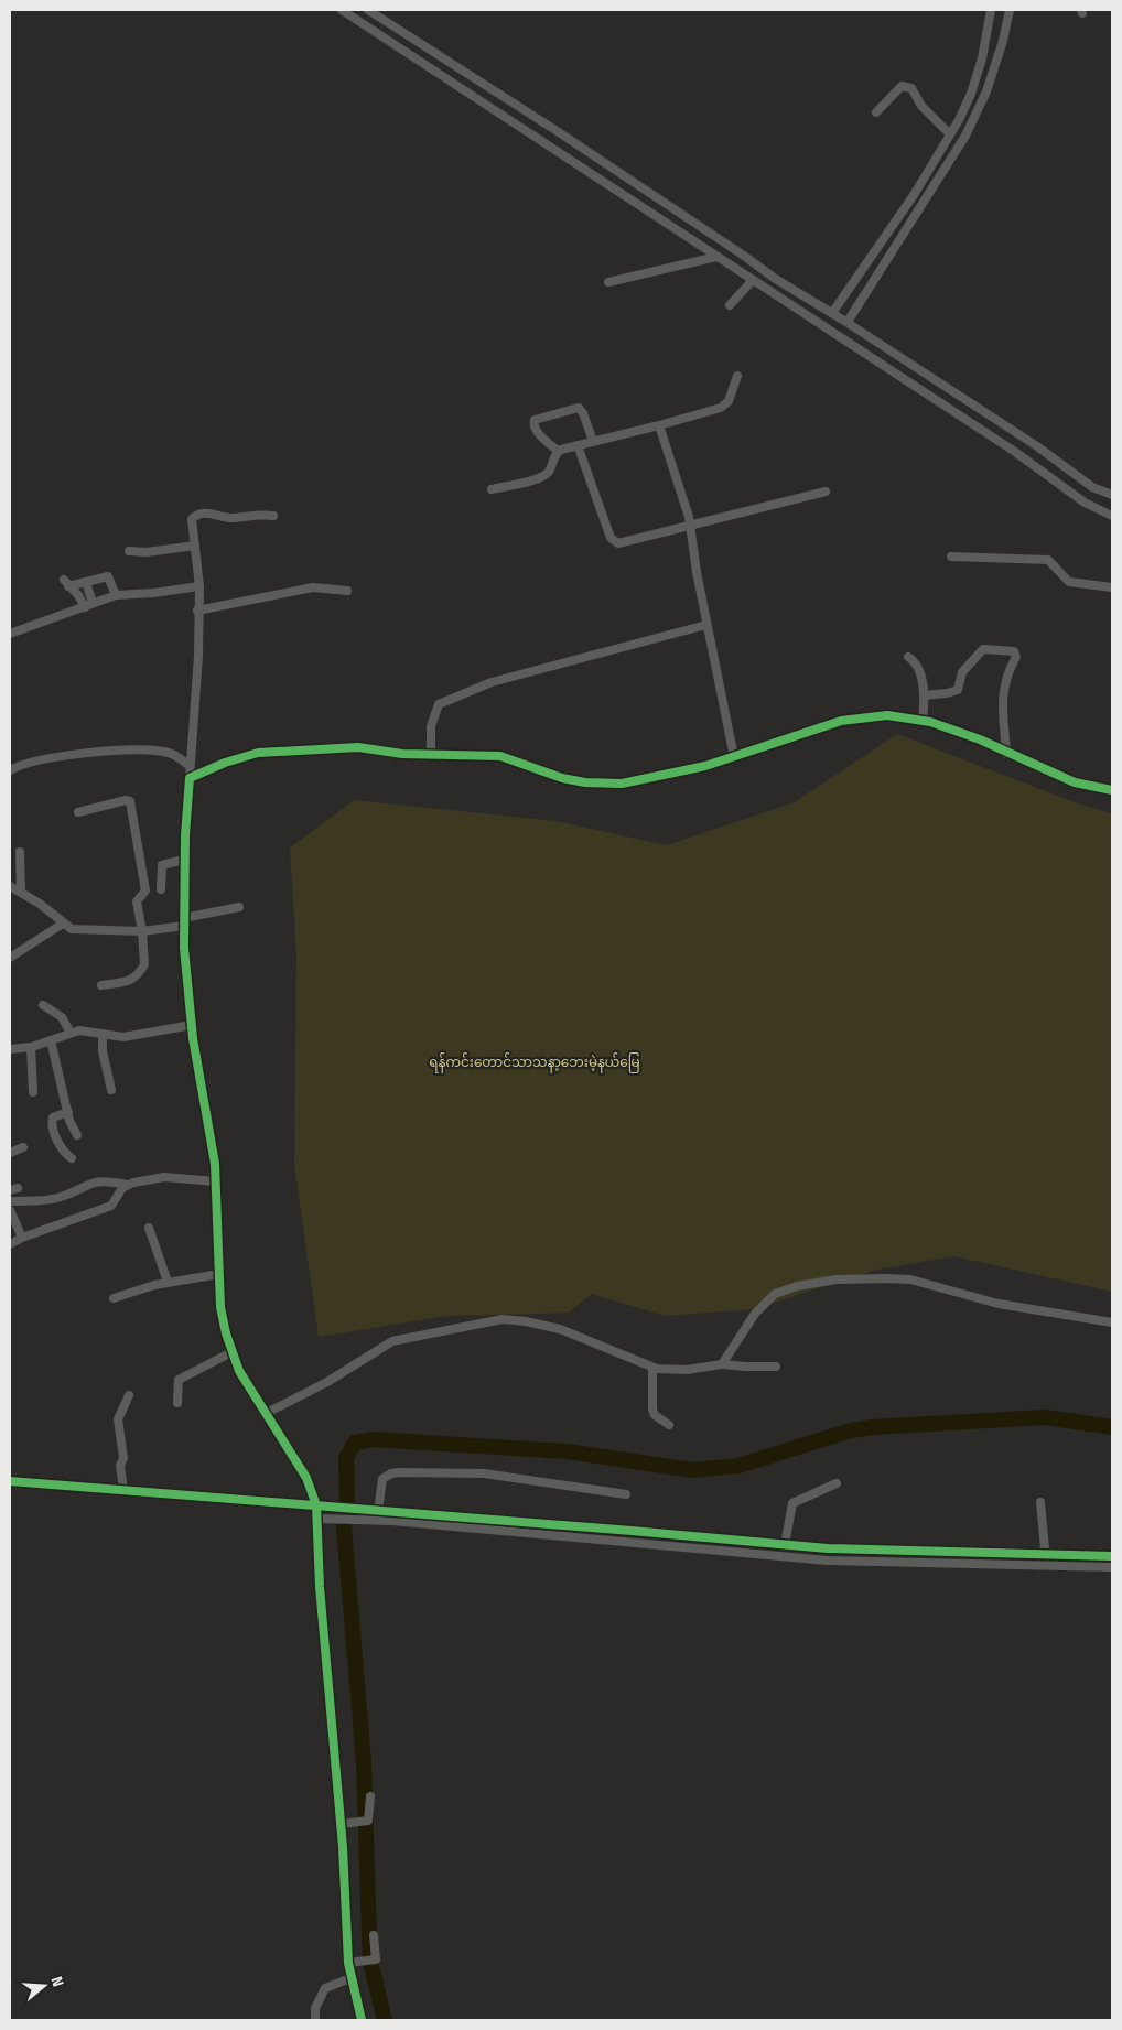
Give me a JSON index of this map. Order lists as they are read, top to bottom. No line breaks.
{"parks":["ရန်ကင်းတောင်သာသနာ့ဘေးမဲ့နယ်မြေ"],"north":"right"}
